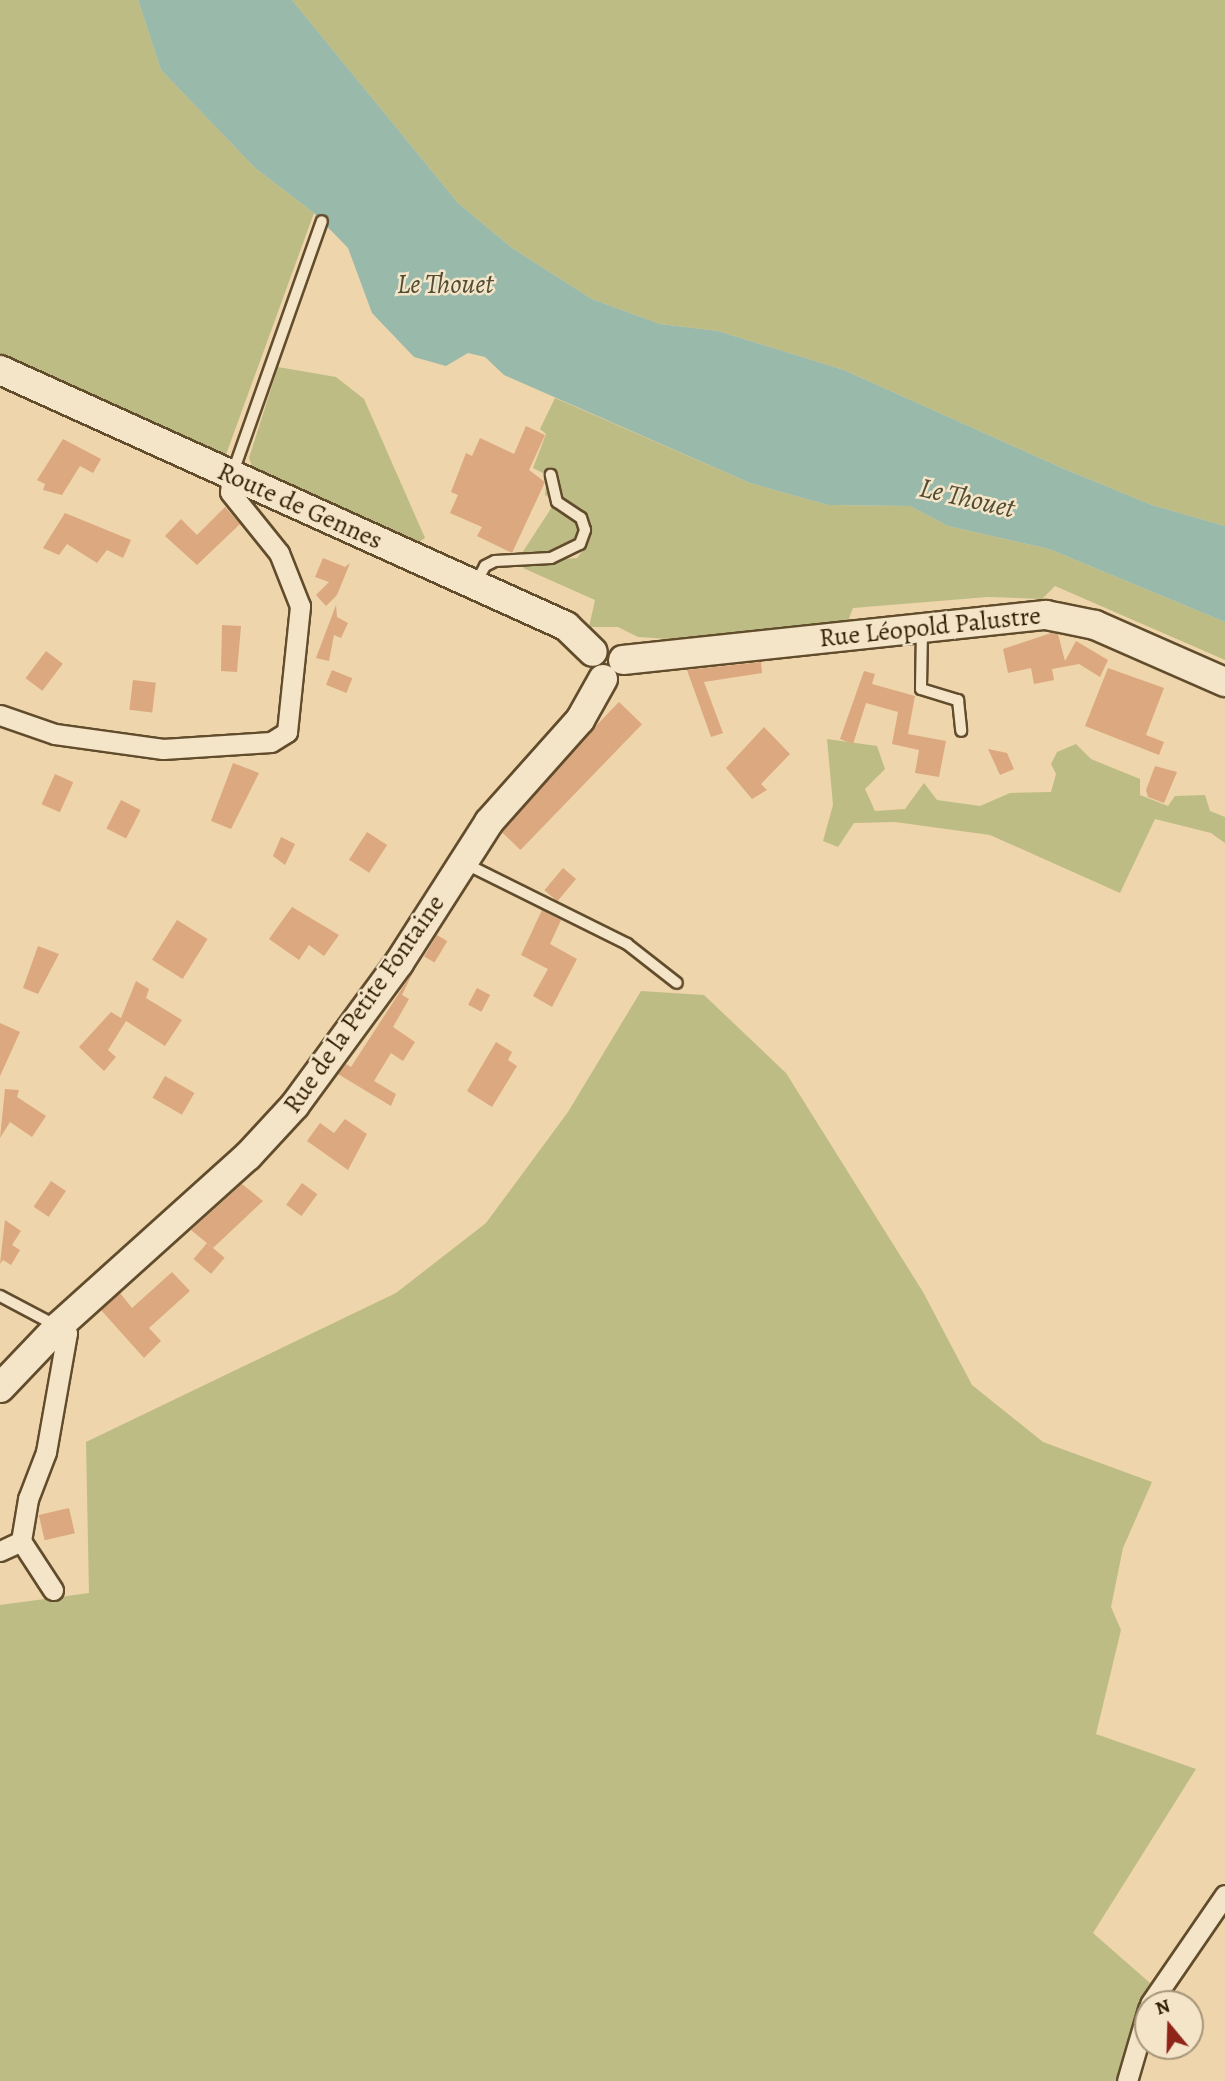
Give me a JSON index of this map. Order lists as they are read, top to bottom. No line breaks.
{"streets":{"main road":["Route de Gennes","Rue Léopold Palustre","Rue de la Petite Fontaine"]},"crossings":[["Route de Gennes","Rue Léopold Palustre"],["Route de Gennes","Rue de la Petite Fontaine"],["Rue Léopold Palustre","Rue de la Petite Fontaine"]],"water":["Le Thouet"],"north":"top"}
